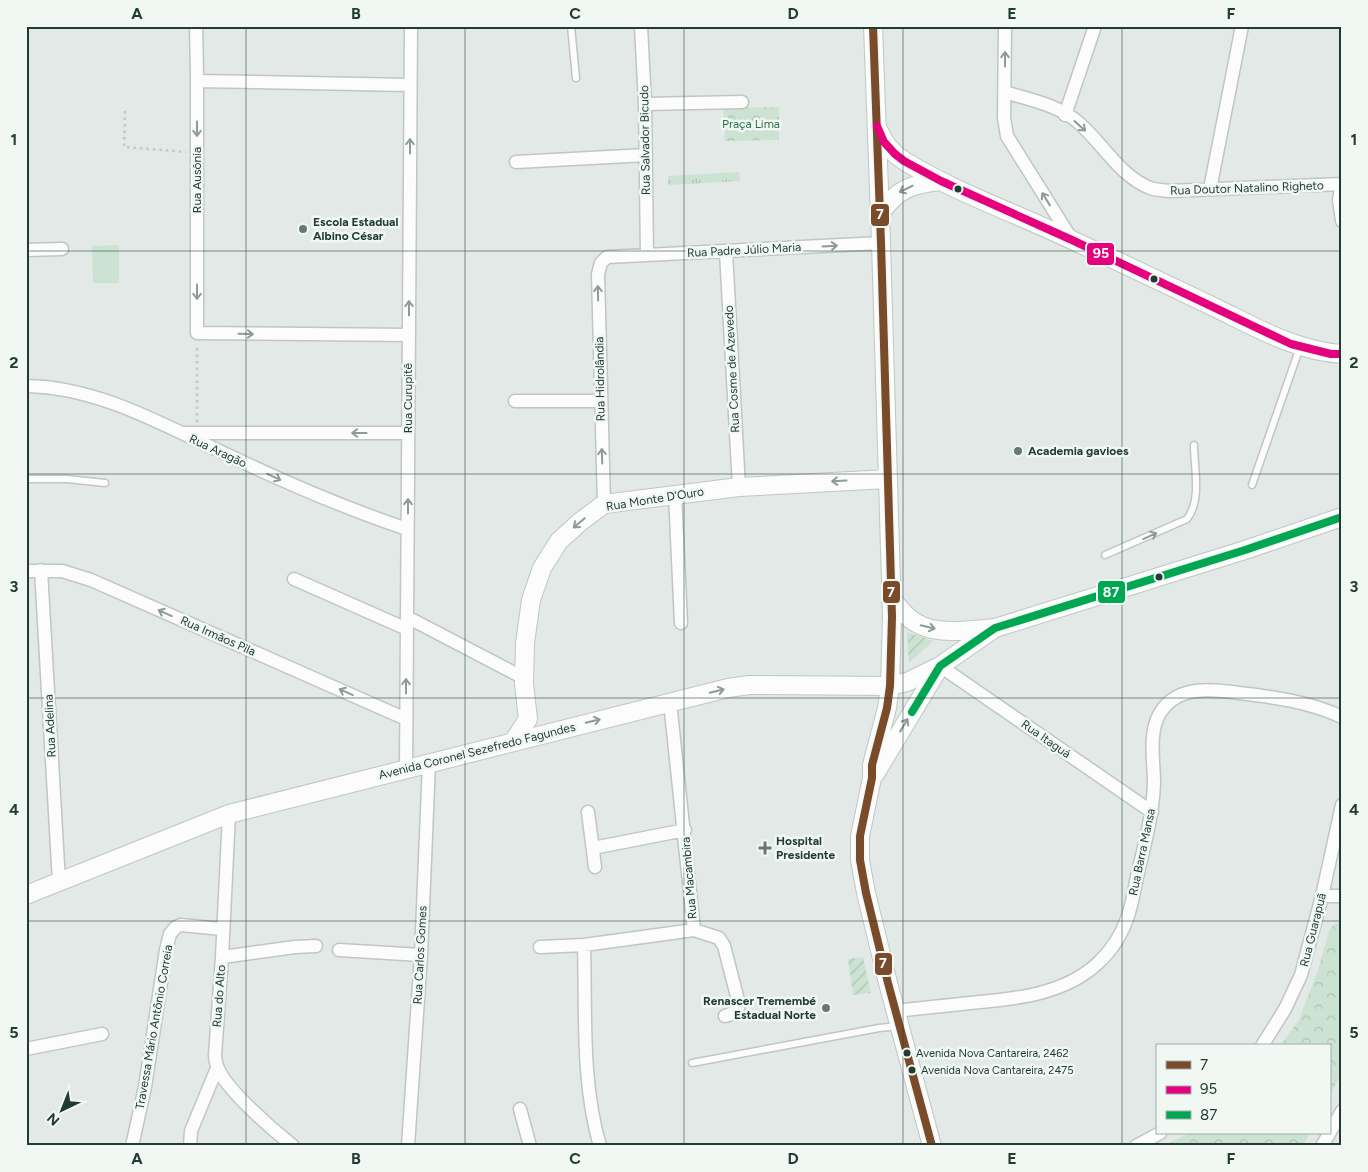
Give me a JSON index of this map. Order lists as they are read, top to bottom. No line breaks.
{"streets":{"main road":["Rua Monte D'Ouro","Avenida Coronel Sezefredo Fagundes"],"street":["Rua Salvador Bicudo","Rua Ausônia","Rua Doutor Natalino Righeto","Rua Padre Júlio Maria","Rua Cosme de Azevedo","Rua Hidrolândia","Rua Curupitê","Rua Aragão","Rua Irmãos Pìla","Rua Adelina","Rua Itaguá","Rua Barra Mansa","Rua Macambira","Rua Guarapuã","Rua Carlos Gomes","Rua do Alto","Travessa Mário Antônio Correia"]},"crossings":[["Rua Salvador Bicudo","Rua Padre Júlio Maria"],["Rua Padre Júlio Maria","Rua Cosme de Azevedo"],["Rua Padre Júlio Maria","Rua Hidrolândia"],["Rua Cosme de Azevedo","Rua Monte D'Ouro"],["Rua Hidrolândia","Rua Monte D'Ouro"],["Rua Curupitê","Rua Aragão"],["Rua Curupitê","Rua Irmãos Pìla"],["Rua Curupitê","Avenida Coronel Sezefredo Fagundes"],["Rua Irmãos Pìla","Rua Adelina"],["Rua Adelina","Avenida Coronel Sezefredo Fagundes"],["Rua Itaguá","Avenida Coronel Sezefredo Fagundes"],["Rua Itaguá","Rua Barra Mansa"],["Avenida Coronel Sezefredo Fagundes","Rua Macambira"],["Avenida Coronel Sezefredo Fagundes","Rua Carlos Gomes"],["Avenida Coronel Sezefredo Fagundes","Rua do Alto"],["Rua do Alto","Travessa Mário Antônio Correia"]],"one_way":["Rua Ausônia","Rua Doutor Natalino Righeto","Rua Padre Júlio Maria","Rua Hidrolândia","Rua Curupitê","Rua Monte D'Ouro"],"parks":["Praça Lima"],"places":{"other":["Escola Estadual Albino César","Academia gavioes","Renascer Tremembé Estadual Norte","Avenida Nova Cantareira, 2462","Avenida Nova Cantareira, 2475"],"health":["Hospital Presidente"]},"lines":["transit line 7","transit line 95","transit line 87"],"legend":["7","95","87"],"north":"bottom left","grid":{"columns":["A","B","C","D","E","F"],"rows":["1","2","3","4","5"]}}
